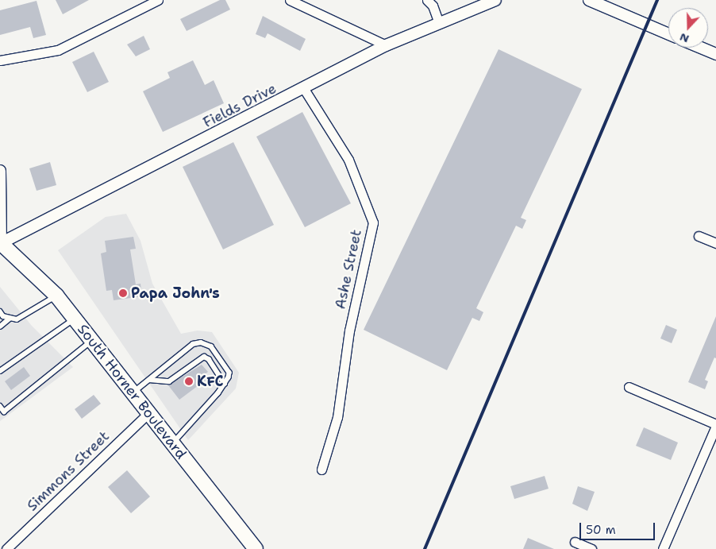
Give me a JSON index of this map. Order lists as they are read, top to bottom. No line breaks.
{"streets":{"main road":["South Horner Boulevard"],"street":["Fields Drive","Ashe Street","Simmons Street"]},"crossings":[["Fields Drive","Ashe Street"],["Fields Drive","South Horner Boulevard"],["South Horner Boulevard","Simmons Street"]],"places":["Papa John's","KFC"],"scale_bar":"50 m","north":"bottom"}
